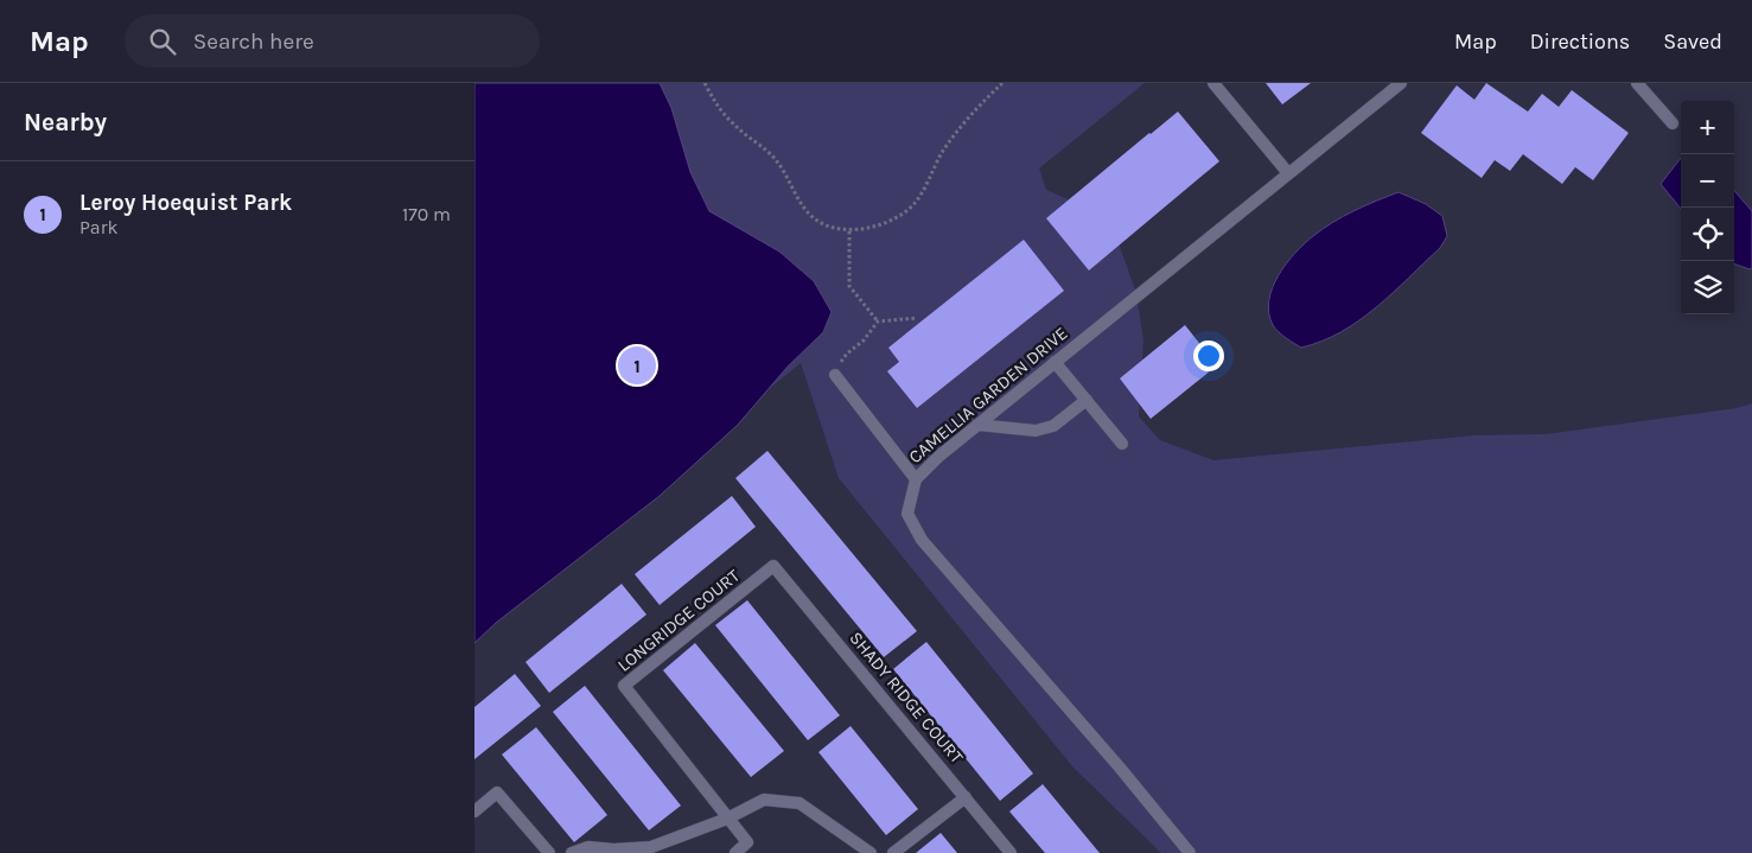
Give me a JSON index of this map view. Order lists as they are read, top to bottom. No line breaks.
{"streets":{"lane":["CAMELLIA GARDEN DRIVE","LONGRIDGE COURT","SHADY RIDGE COURT"]},"crossings":[["LONGRIDGE COURT","SHADY RIDGE COURT"]],"page":{"header":"Map","search":"Search here","nav":["Map","Directions","Saved"],"heading":"Nearby","map_buttons":["+","−"],"list":[{"mark":"1","name":"Leroy Hoequist Park","note":"Park","value":"170 m"}],"pins":"1"}}
